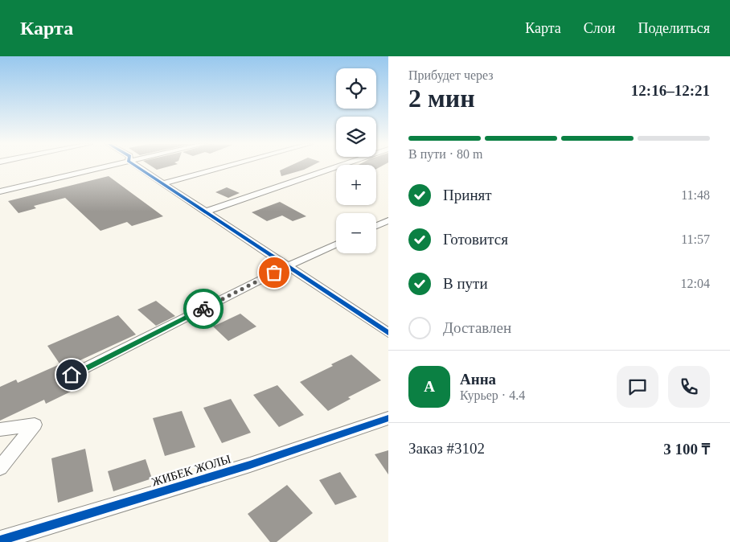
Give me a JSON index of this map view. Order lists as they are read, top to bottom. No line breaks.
{"streets":{"street":["ЖИБЕК ЖОЛЫ"]},"page":{"header":"Карта","nav":["Карта","Слои","Поделиться"],"heading":["2 мин","Прибудет через","12:16–12:21"],"panel":["Анна","Курьер · 4.4","Заказ #3102","3 100 ₸"],"map_buttons":["+","−"],"bar":"В пути · 80 m","list":[["Принят","11:48"],["Готовится","11:57"],["В пути","12:04"],"Доставлен"],"round":"А"}}
